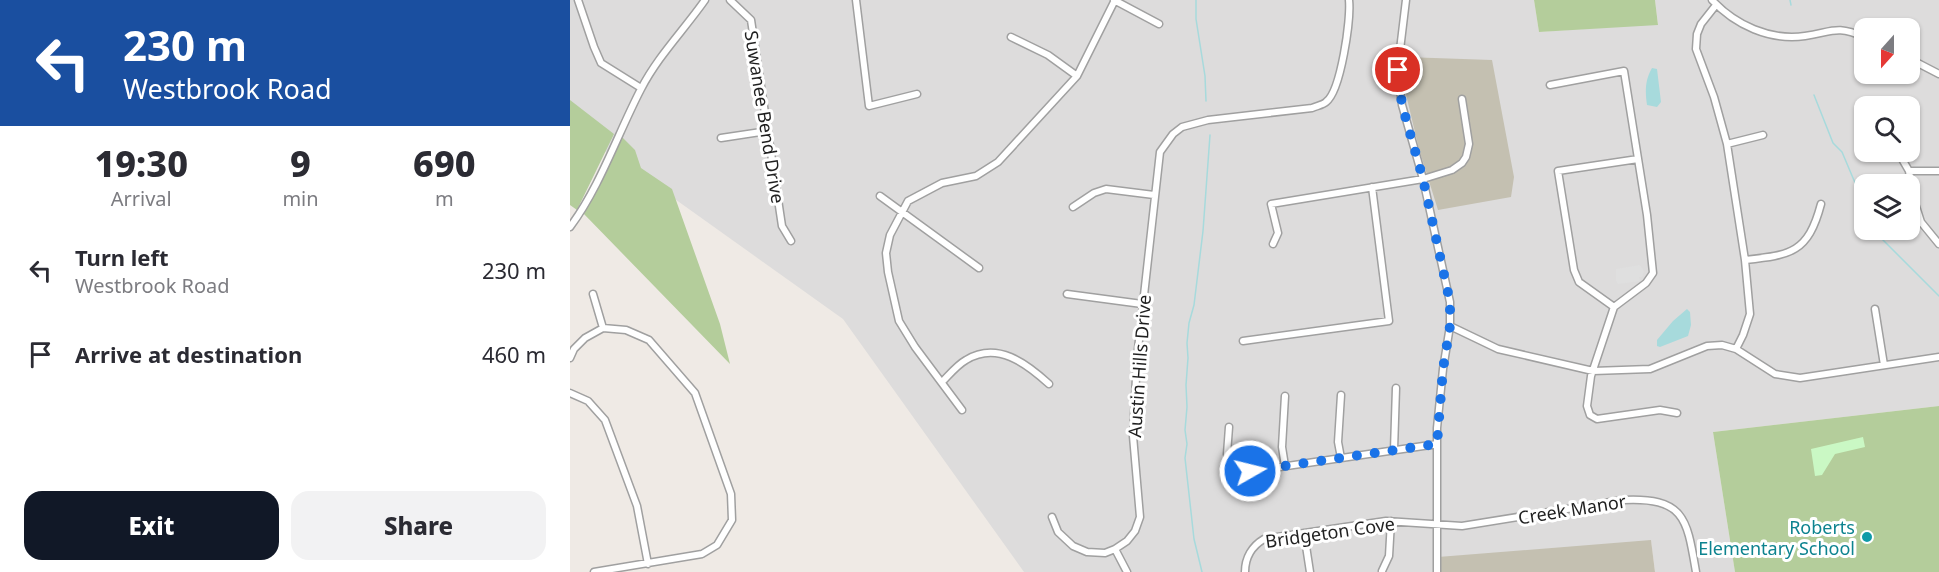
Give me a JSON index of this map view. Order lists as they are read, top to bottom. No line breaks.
{"streets":{"street":["Suwanee Bend Drive","Austin Hills Drive","Creek Manor","Bridgeton Cove"]},"crossings":[["Creek Manor","Bridgeton Cove"]],"places":["Roberts Elementary School"],"north":"bottom","page":{"turn":["230 m","Westbrook Road"],"eta":["19:30","Arrival","9","min","690","m"],"list":[{"name":"Turn left","note":"Westbrook Road","value":"230 m"},{"name":"Arrive at destination","value":"460 m"}],"buttons":["Exit","Share"]}}
